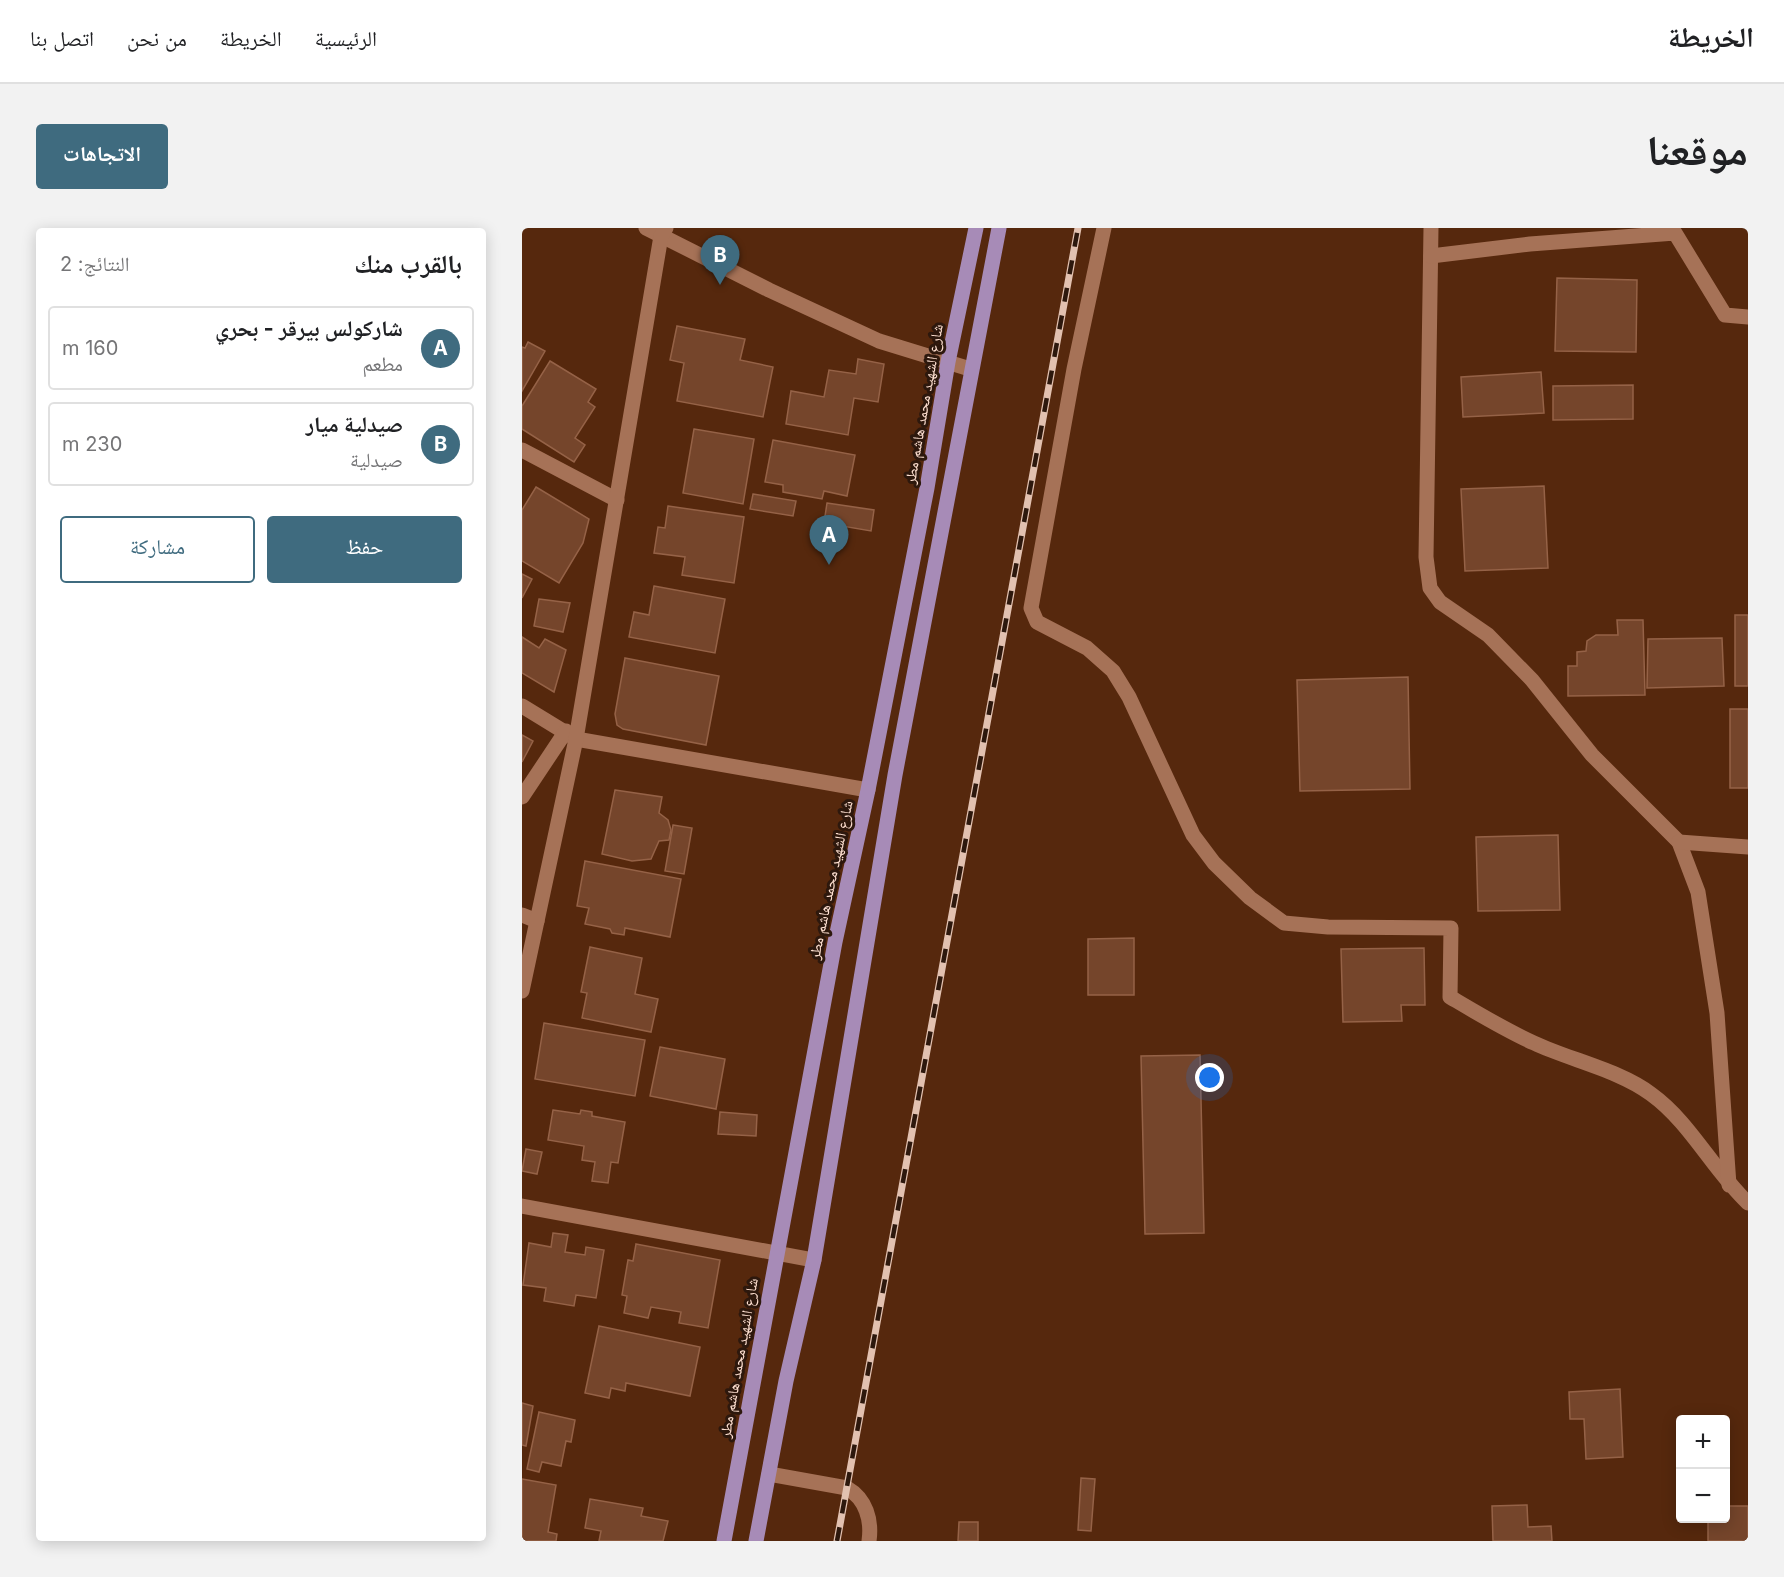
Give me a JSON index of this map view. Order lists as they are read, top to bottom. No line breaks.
{"streets":{"main road":["شارع الشهيد محمد هاشم مطر"]},"page":{"header":"الخريطة","nav":["الرئيسية","الخريطة","من نحن","اتصل بنا"],"title":"موقعنا","buttons":["الاتجاهات",["حفظ","مشاركة"]],"heading":["بالقرب منك","النتائج: 2"],"pins":["B","A"],"list":[{"mark":"A","name":"شاركولس بيرقر - بحري","note":"مطعم","value":"160 m"},{"mark":"B","name":"صيدلية ميار","note":"صيدلية","value":"230 m"}],"map_buttons":["+","−"]}}
